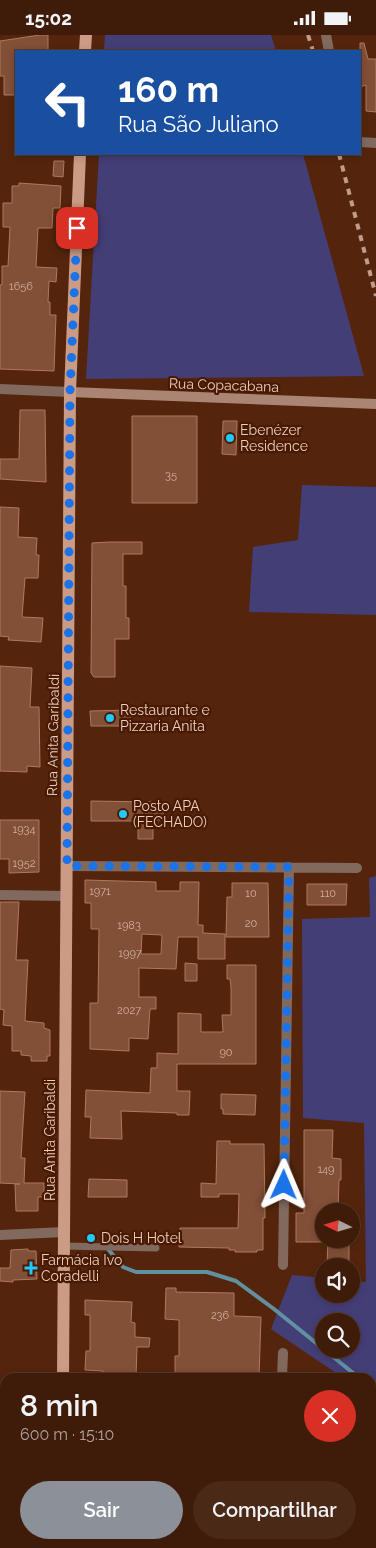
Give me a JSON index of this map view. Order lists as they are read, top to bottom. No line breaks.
{"streets":{"main road":["Rua Copacabana","Rua Anita Garibaldi"]},"crossings":[["Rua Copacabana","Rua Anita Garibaldi"]],"places":{"other":["Ebenézer Residence","Restaurante e Pizzaria Anita","Posto APA (FECHADO)","Dois H Hotel"],"health":["Farmácia Ivo Coradelli"]},"house_numbers":["1656","35","1934","1952","1971","10","110","20","1983","1997","2027","90","149","236"],"north":"left","page":{"status":"15:02","turn":["160 m","Rua São Juliano"],"heading":["8 min","600 m · 15:10"],"buttons":["Sair","Compartilhar"]}}
